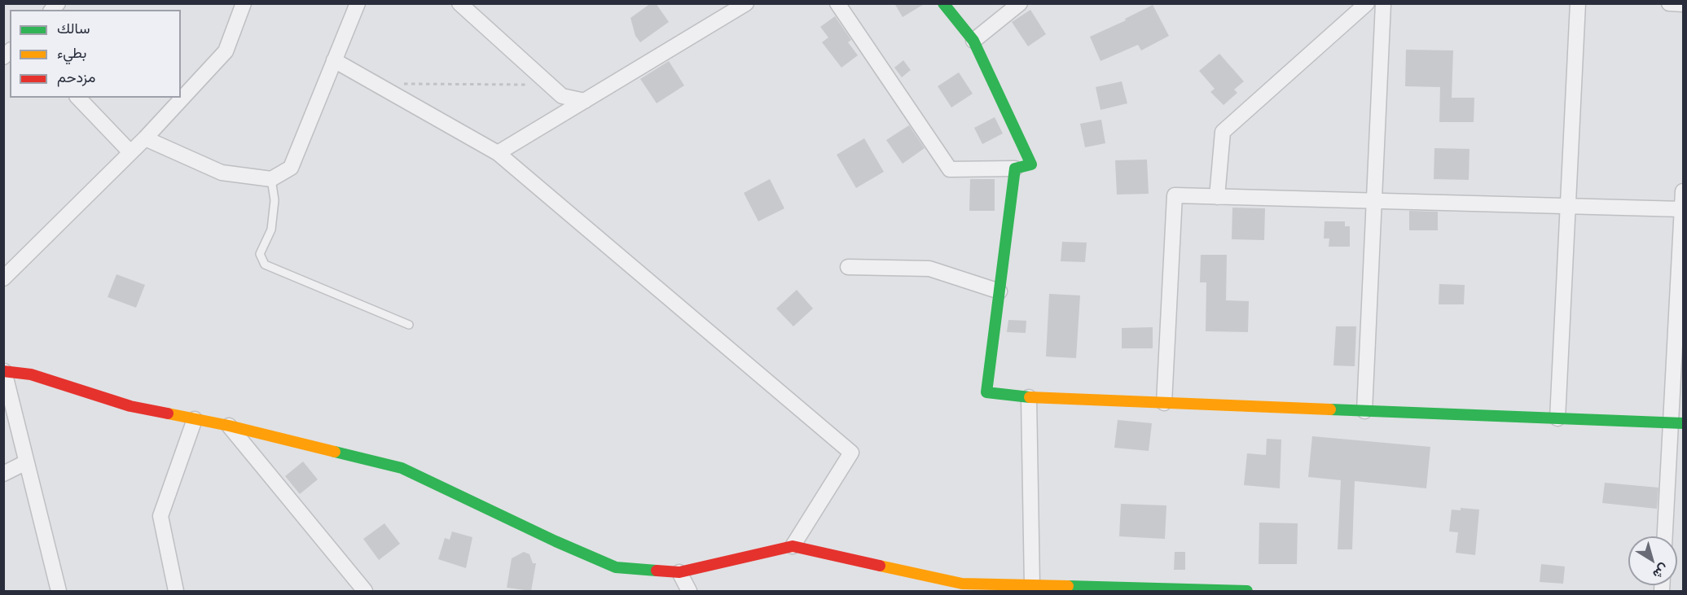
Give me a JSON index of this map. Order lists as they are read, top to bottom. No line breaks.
{"legend":["سالك","بطيء","مزدحم"],"north":"bottom right"}
